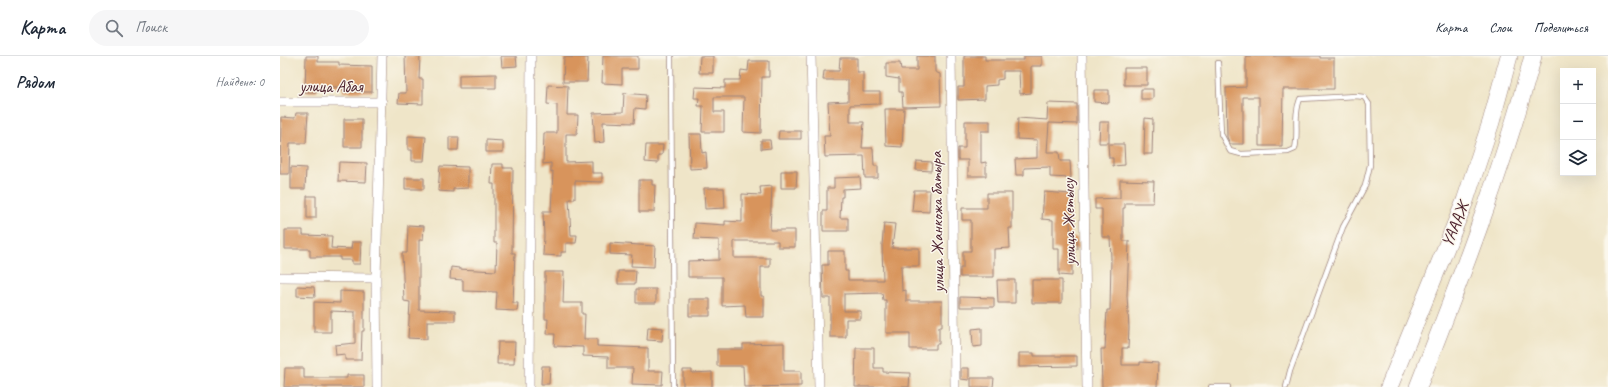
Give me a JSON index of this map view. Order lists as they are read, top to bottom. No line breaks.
{"streets":{"highway":["ҮАААЖ"],"street":["улица Абая","улица Жанкожа батыра","улица Жетысу"]},"page":{"header":"Карта","search":"Поиск","nav":["Карта","Слои","Поделиться"],"heading":["Рядом","Найдено: 0"],"map_buttons":["+","−"]}}
